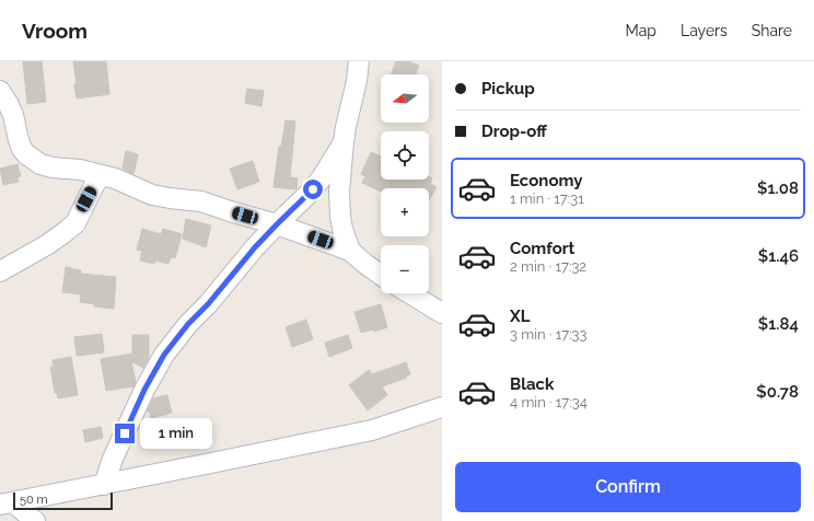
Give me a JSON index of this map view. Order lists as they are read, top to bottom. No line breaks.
{"scale_bar":"50 m","north":"left","page":{"header":"Vroom","nav":["Map","Layers","Share"],"banner":["Pickup","Drop-off"],"map_buttons":["+","−"],"list":[{"name":"Economy","note":"1 min · 17:31","value":"$1.08"},{"name":"Comfort","note":"2 min · 17:32","value":"$1.46"},{"name":"XL","note":"3 min · 17:33","value":"$1.84"},{"name":"Black","note":"4 min · 17:34","value":"$0.78"}],"bubble":"1 min","buttons":"Confirm","scale":"50 m"}}
